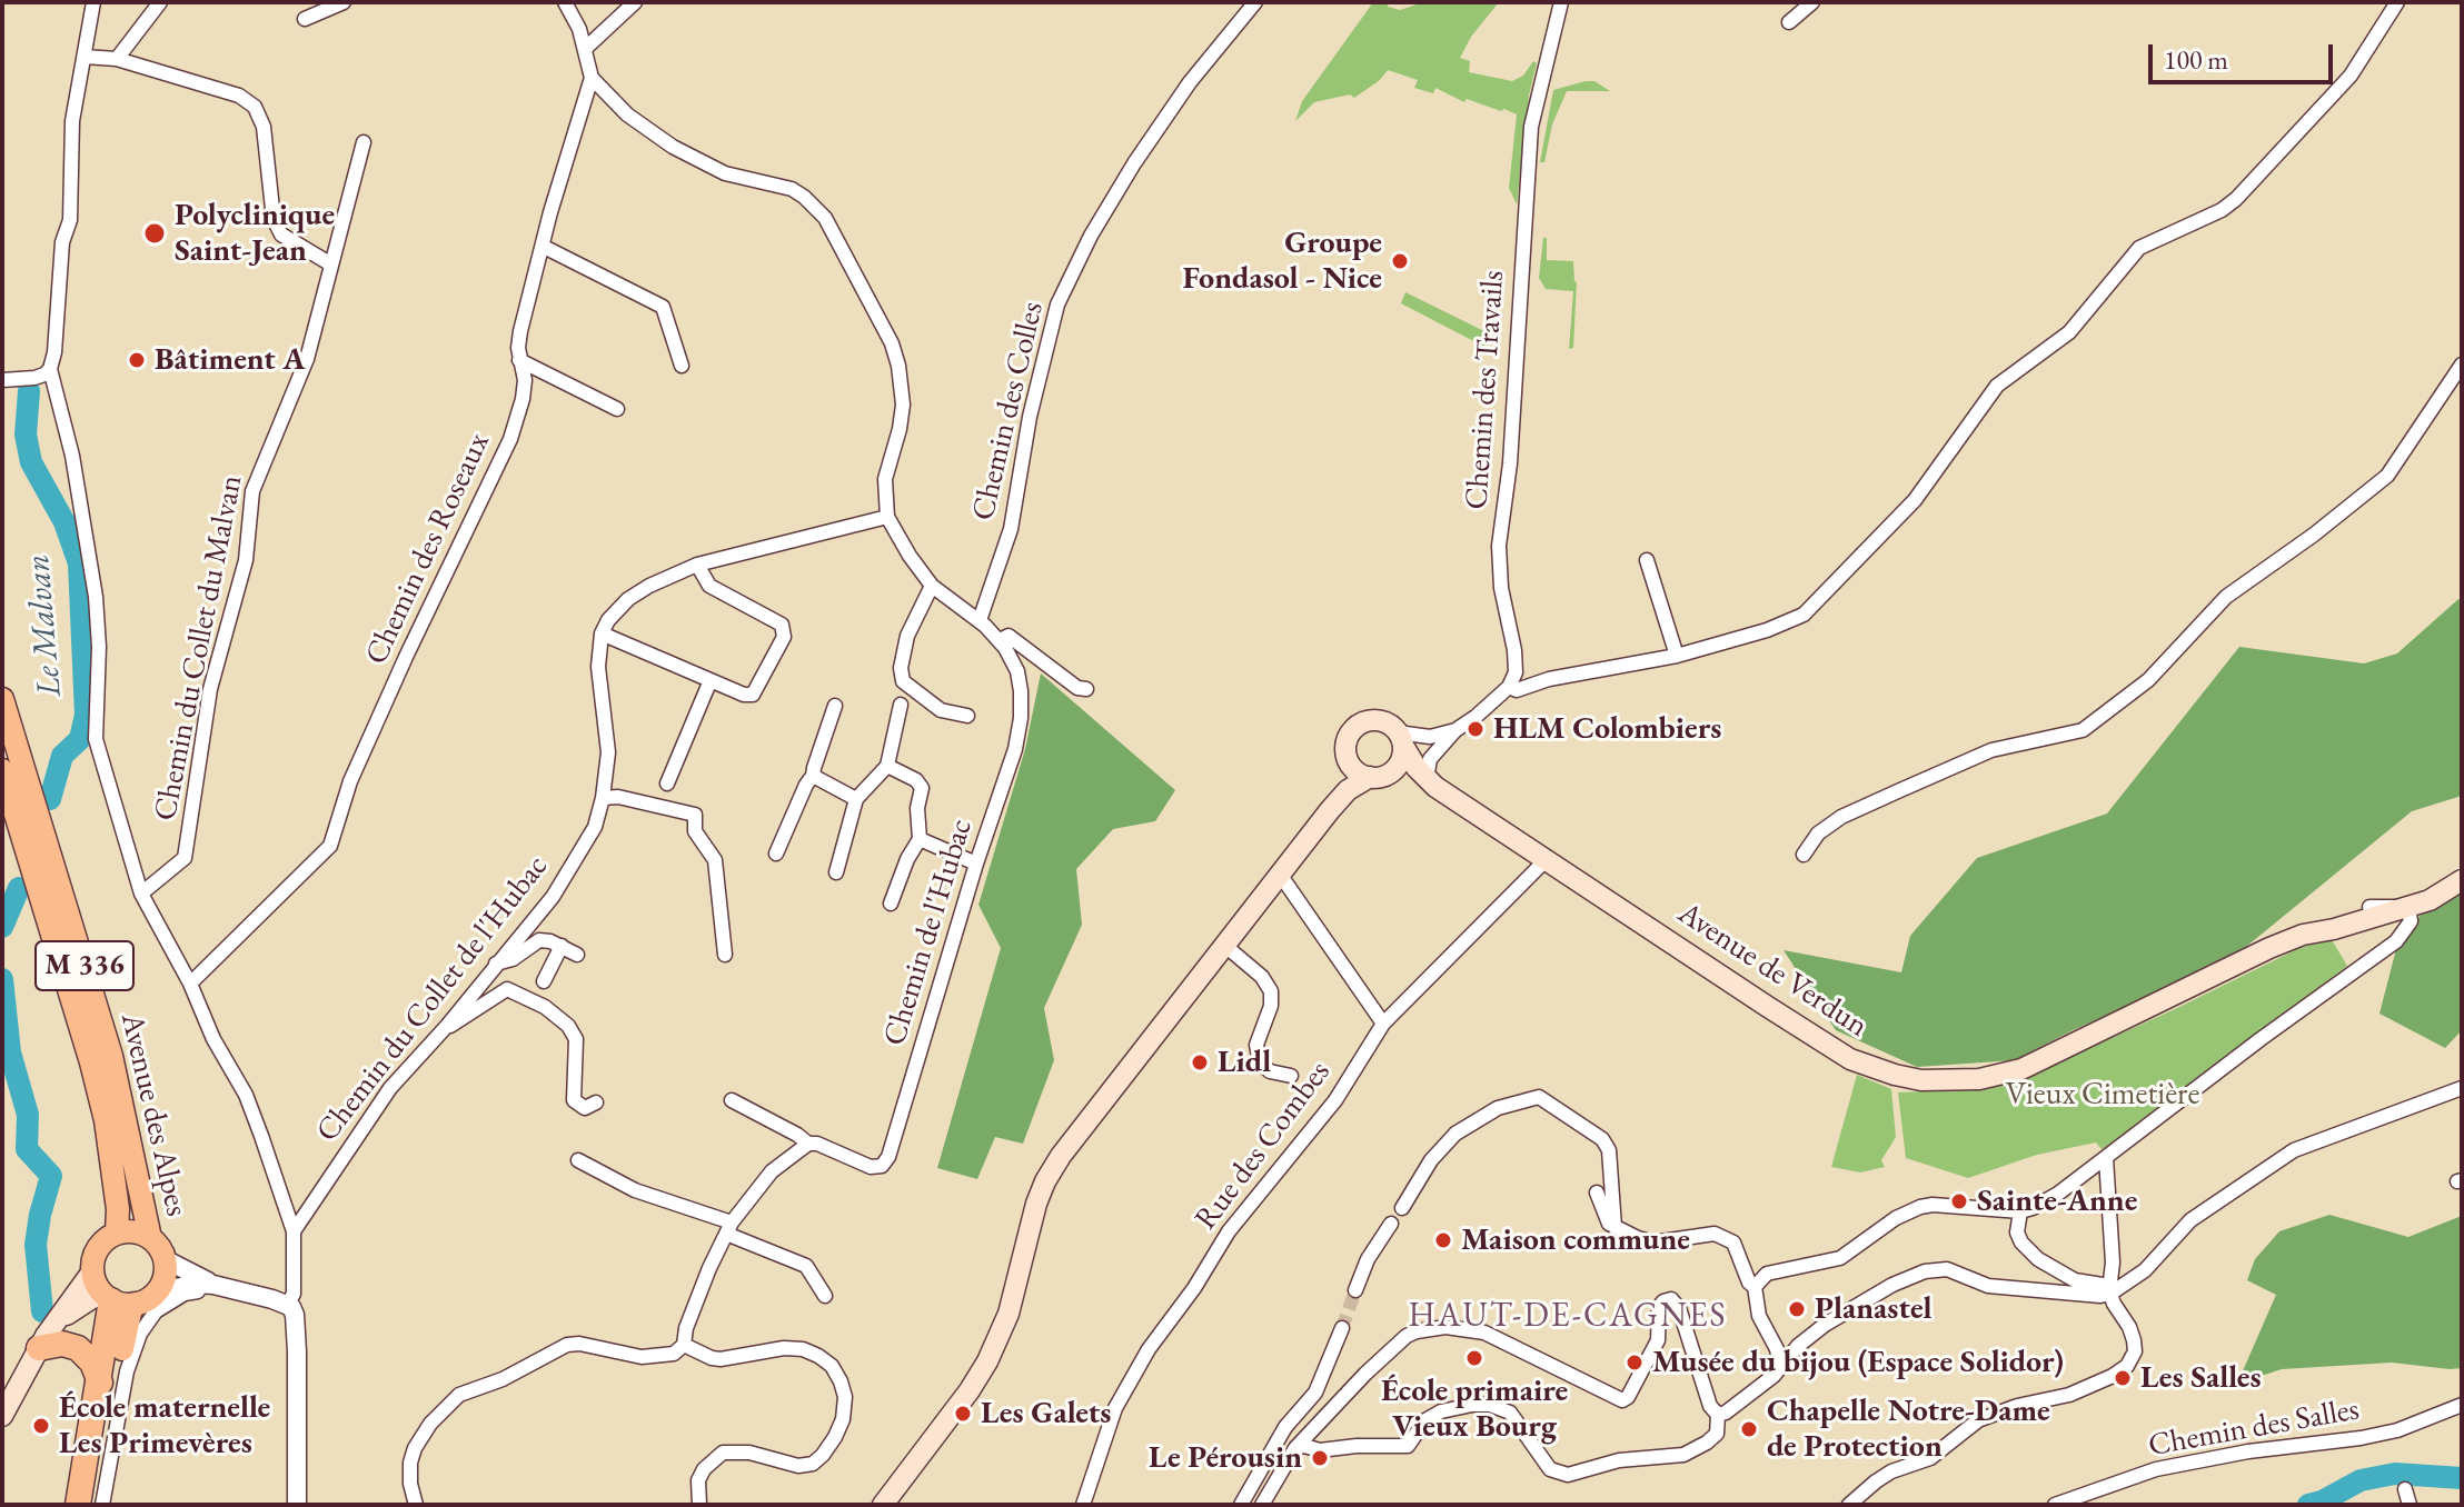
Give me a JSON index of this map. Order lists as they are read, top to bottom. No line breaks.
{"streets":{"main road":["M 336","Avenue de Verdun","Avenue des Alpes"],"street":["Chemin des Travails","Chemin des Colles","Chemin des Roseaux","Chemin du Collet du Malvan","Chemin de l'Hubac","Chemin du Collet de l'Hubac","Rue des Combes","Chemin des Salles"]},"crossings":[["Avenue de Verdun","Rue des Combes"]],"districts":["HAUT-DE-CAGNES"],"water":["Le Malvan"],"parks":["Vieux Cimetière"],"places":["Polyclinique Saint-Jean","Groupe Fondasol - Nice","Bâtiment A","HLM Colombiers","Lidl","Sainte-Anne","Maison commune","Planastel","École primaire Vieux Bourg","Musée du bijou (Espace Solidor)","Les Salles","Les Galets","École maternelle Les Primevères","Chapelle Notre-Dame de Protection","Le Pérousin"],"scale_bar":"100 m"}
